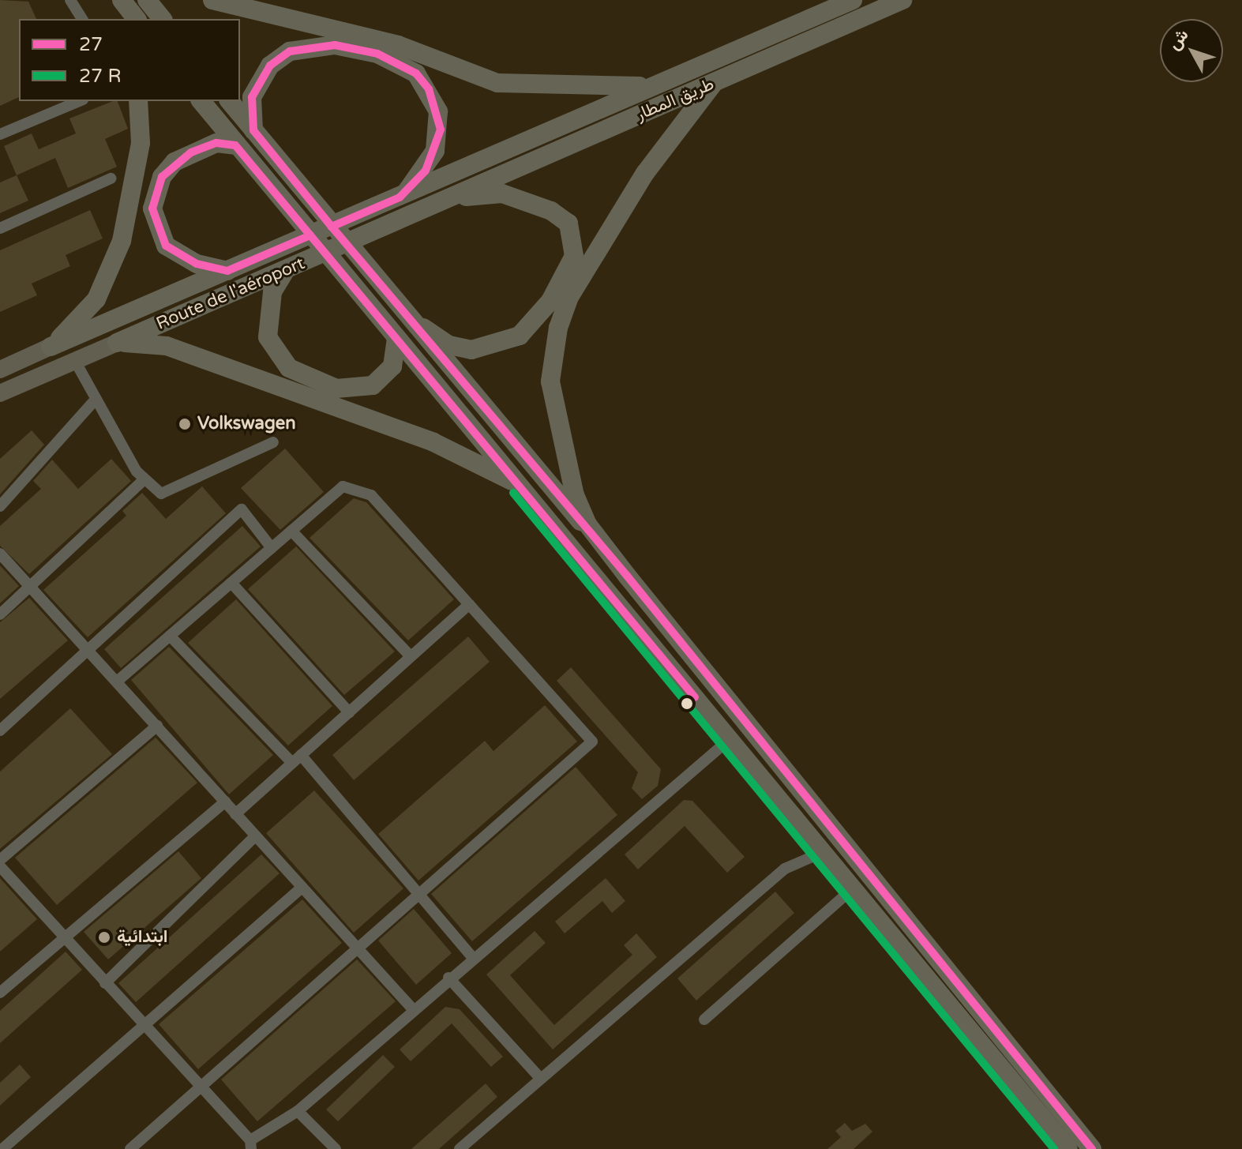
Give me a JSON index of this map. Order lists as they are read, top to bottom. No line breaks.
{"streets":{"highway":["طريق المطار","Route de l'aéroport"]},"crossings":[["طريق المطار","Route de l'aéroport"]],"places":["Volkswagen","ابتدائية"],"lines":["transit line 27"],"legend":["27","27 R"],"north":"top left"}
